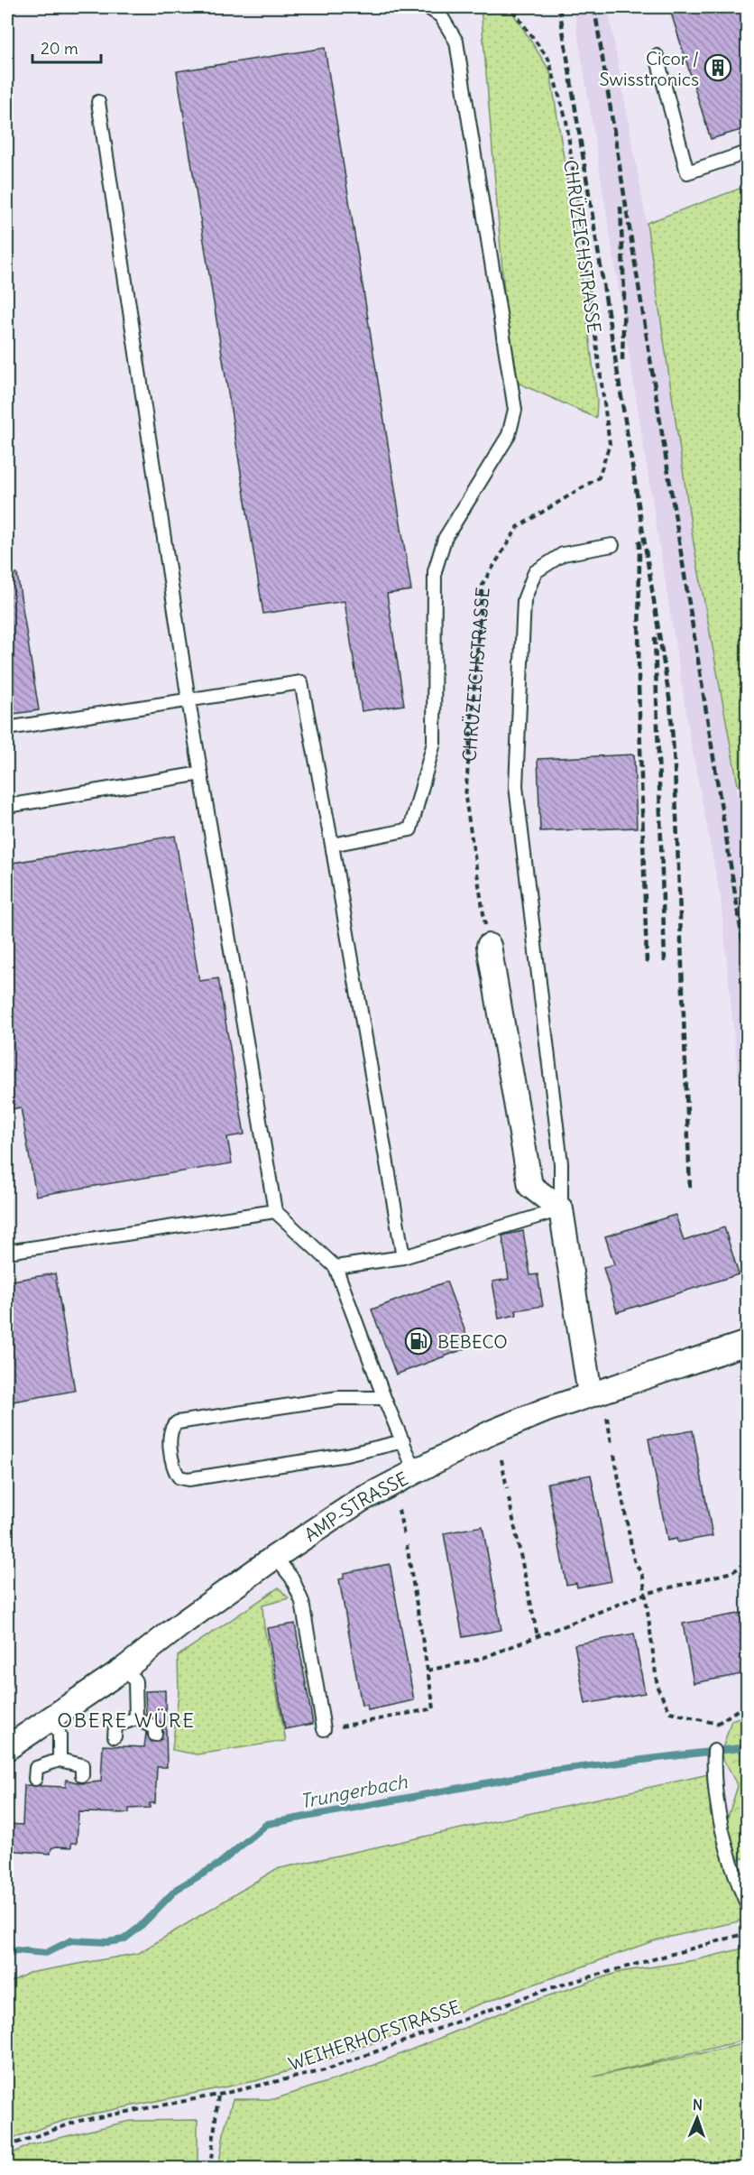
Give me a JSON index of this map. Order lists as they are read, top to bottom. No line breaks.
{"streets":{"street":["AMP-STRASSE"],"path":["CHRÜZEICHSTRASSE","WEIHERHOFSTRASSE"]},"districts":["OBERE WÜRE"],"water":["Trungerbach"],"places":{"building":["Cicor / Swisstronics"],"fuel station":["BEBECO"]},"scale_bar":"20 m","north":"top"}
